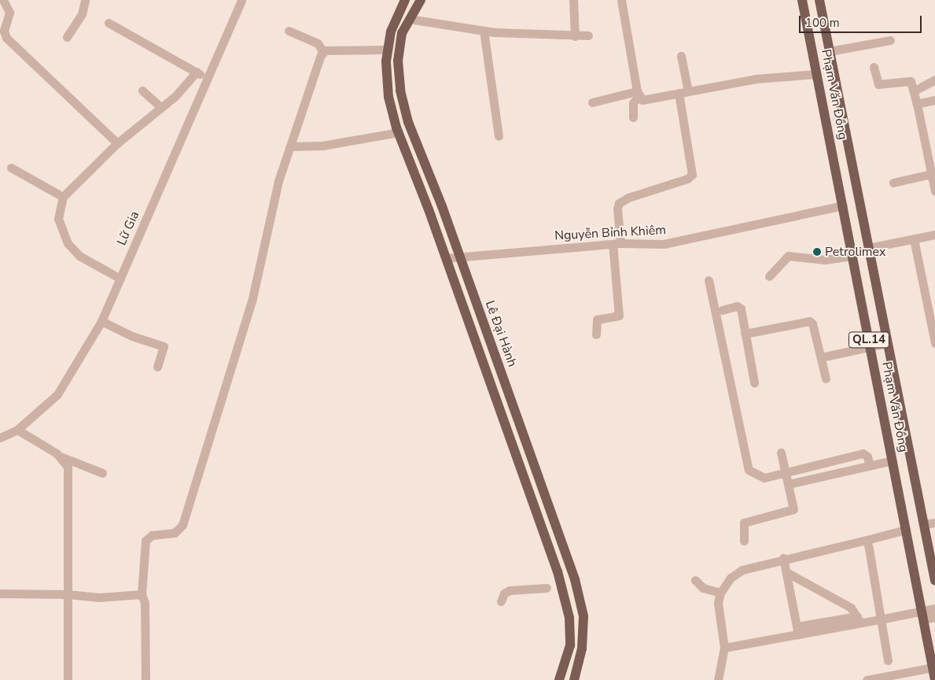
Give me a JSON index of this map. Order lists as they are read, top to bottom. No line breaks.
{"streets":{"main road":["Phạm Văn Đồng","Lê Đại Hành","QL.14"],"street":["Lữ Gia","Nguyễn Bỉnh Khiêm"]},"crossings":[["Phạm Văn Đồng","Nguyễn Bỉnh Khiêm"],["Nguyễn Bỉnh Khiêm","Lê Đại Hành"]],"places":["Petrolimex"],"scale_bar":"100 m"}
